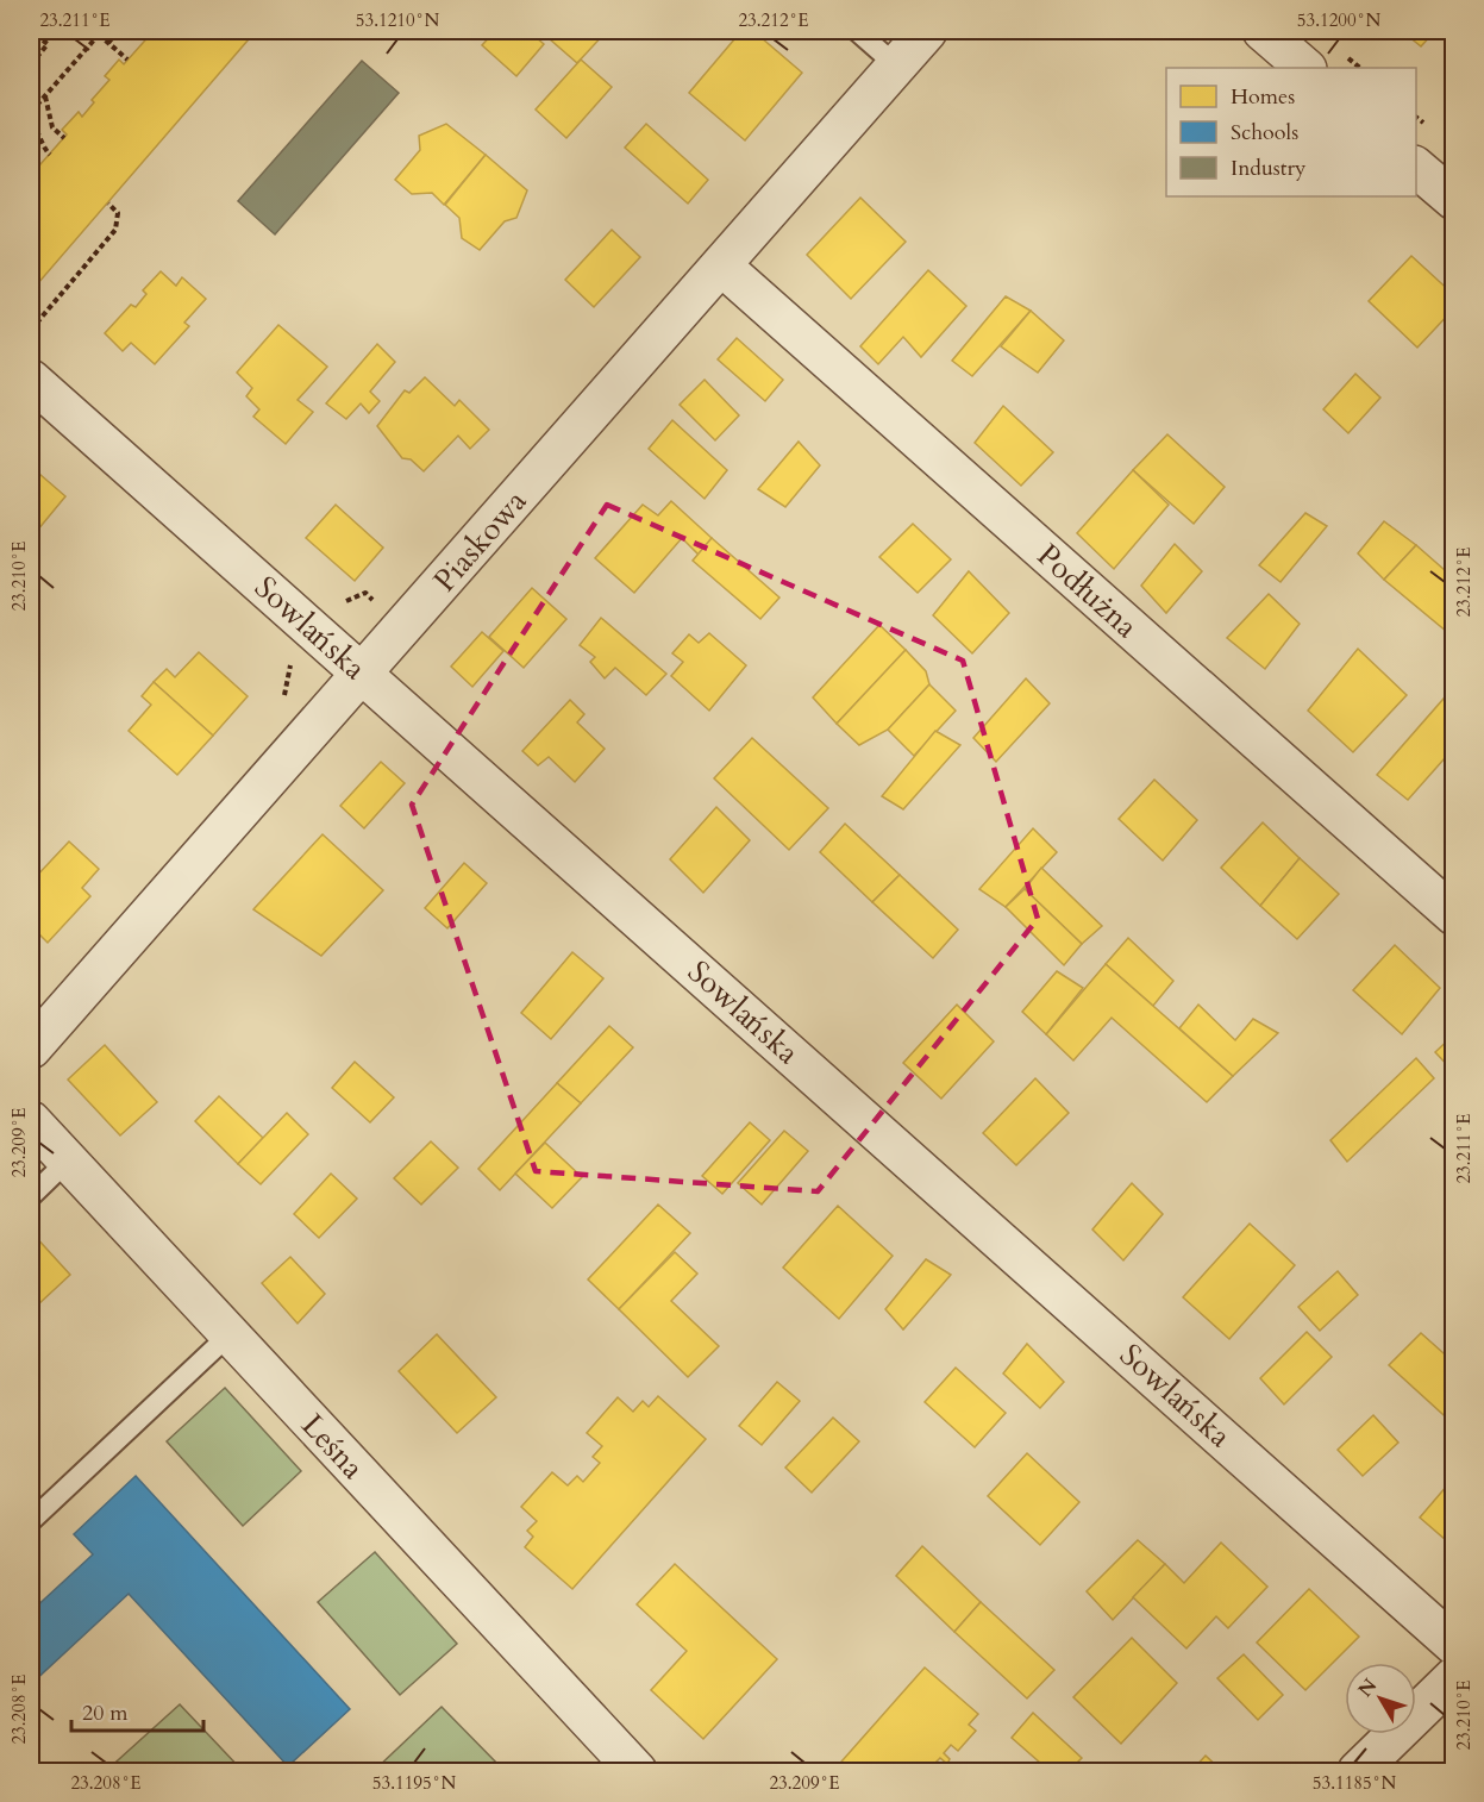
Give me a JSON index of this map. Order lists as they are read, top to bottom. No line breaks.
{"streets":{"street":["Piaskowa","Podłużna","Sowlańska","Leśna"]},"crossings":[["Piaskowa","Podłużna"],["Piaskowa","Sowlańska"]],"legend":["Homes","Schools","Industry"],"scale_bar":"20 m","north":"top left","coordinates":["23.211°E","53.1210°N","23.212°E","53.1200°N","23.210°E","23.209°E","23.208°E","53.1195°N","53.1185°N"]}
